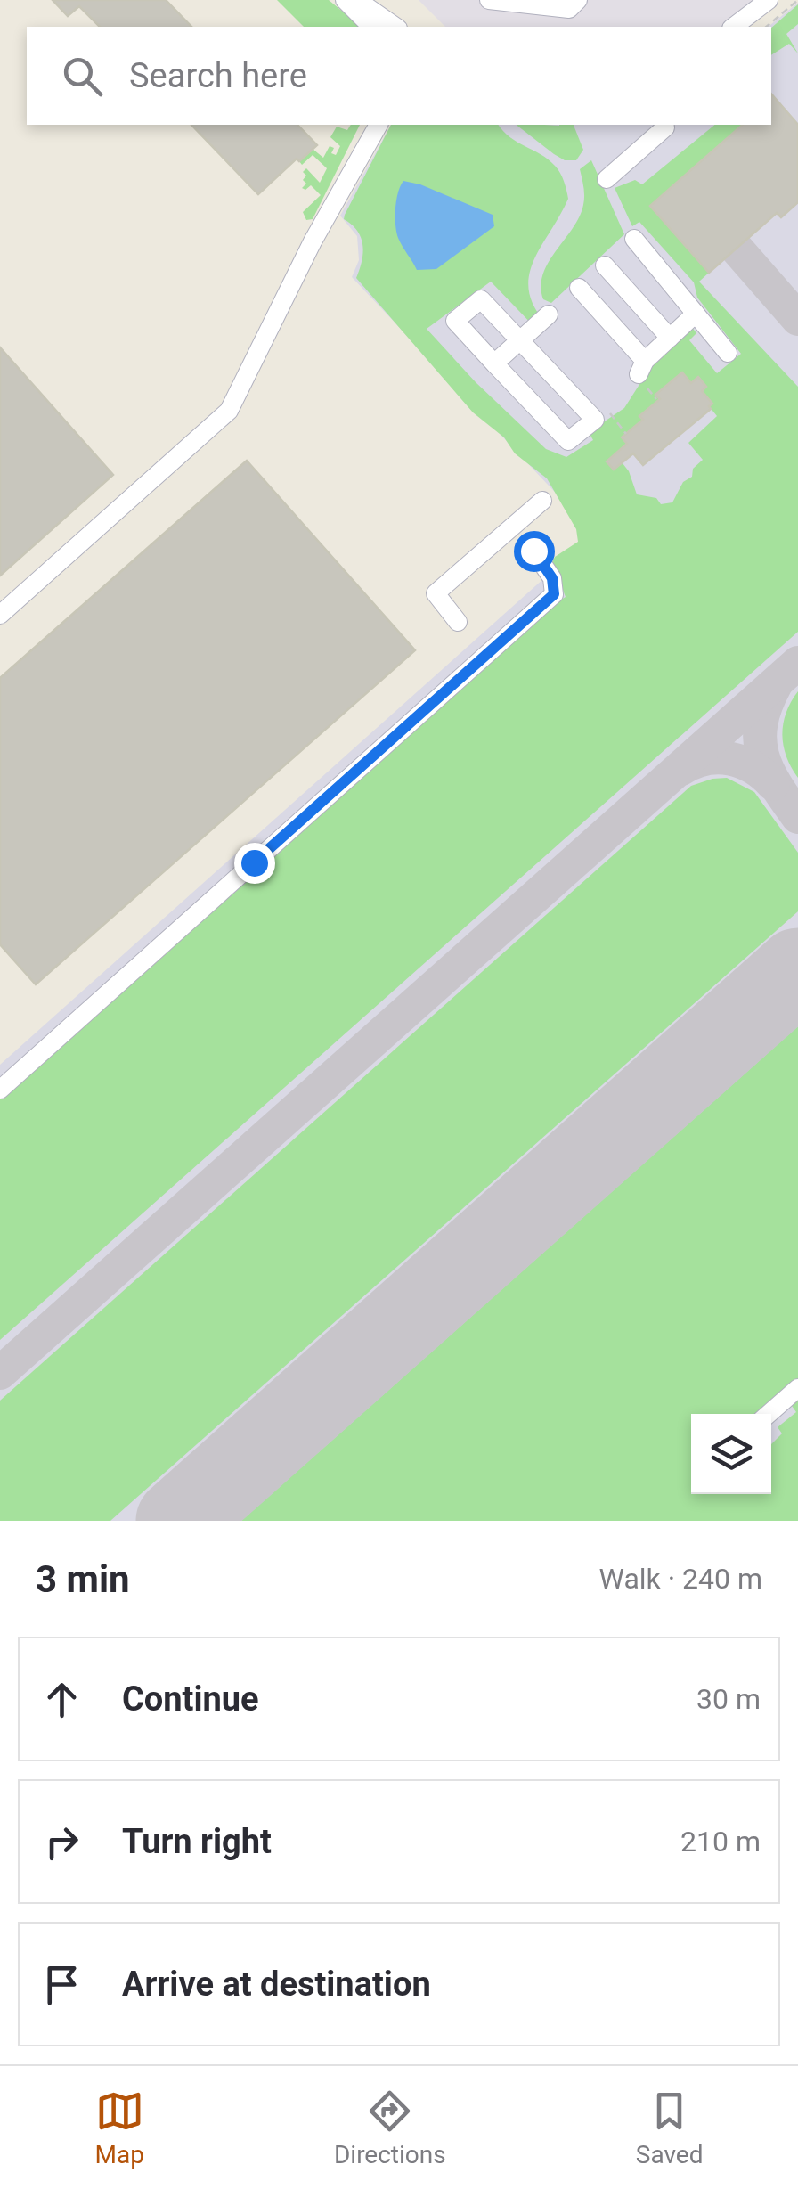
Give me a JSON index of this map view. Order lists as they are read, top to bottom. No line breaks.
{"page":{"search":"Search here","heading":["3 min","Walk · 240 m"],"list":[["Continue","30 m"],["Turn right","210 m"],"Arrive at destination"],"nav":["Map","Directions","Saved"]}}
